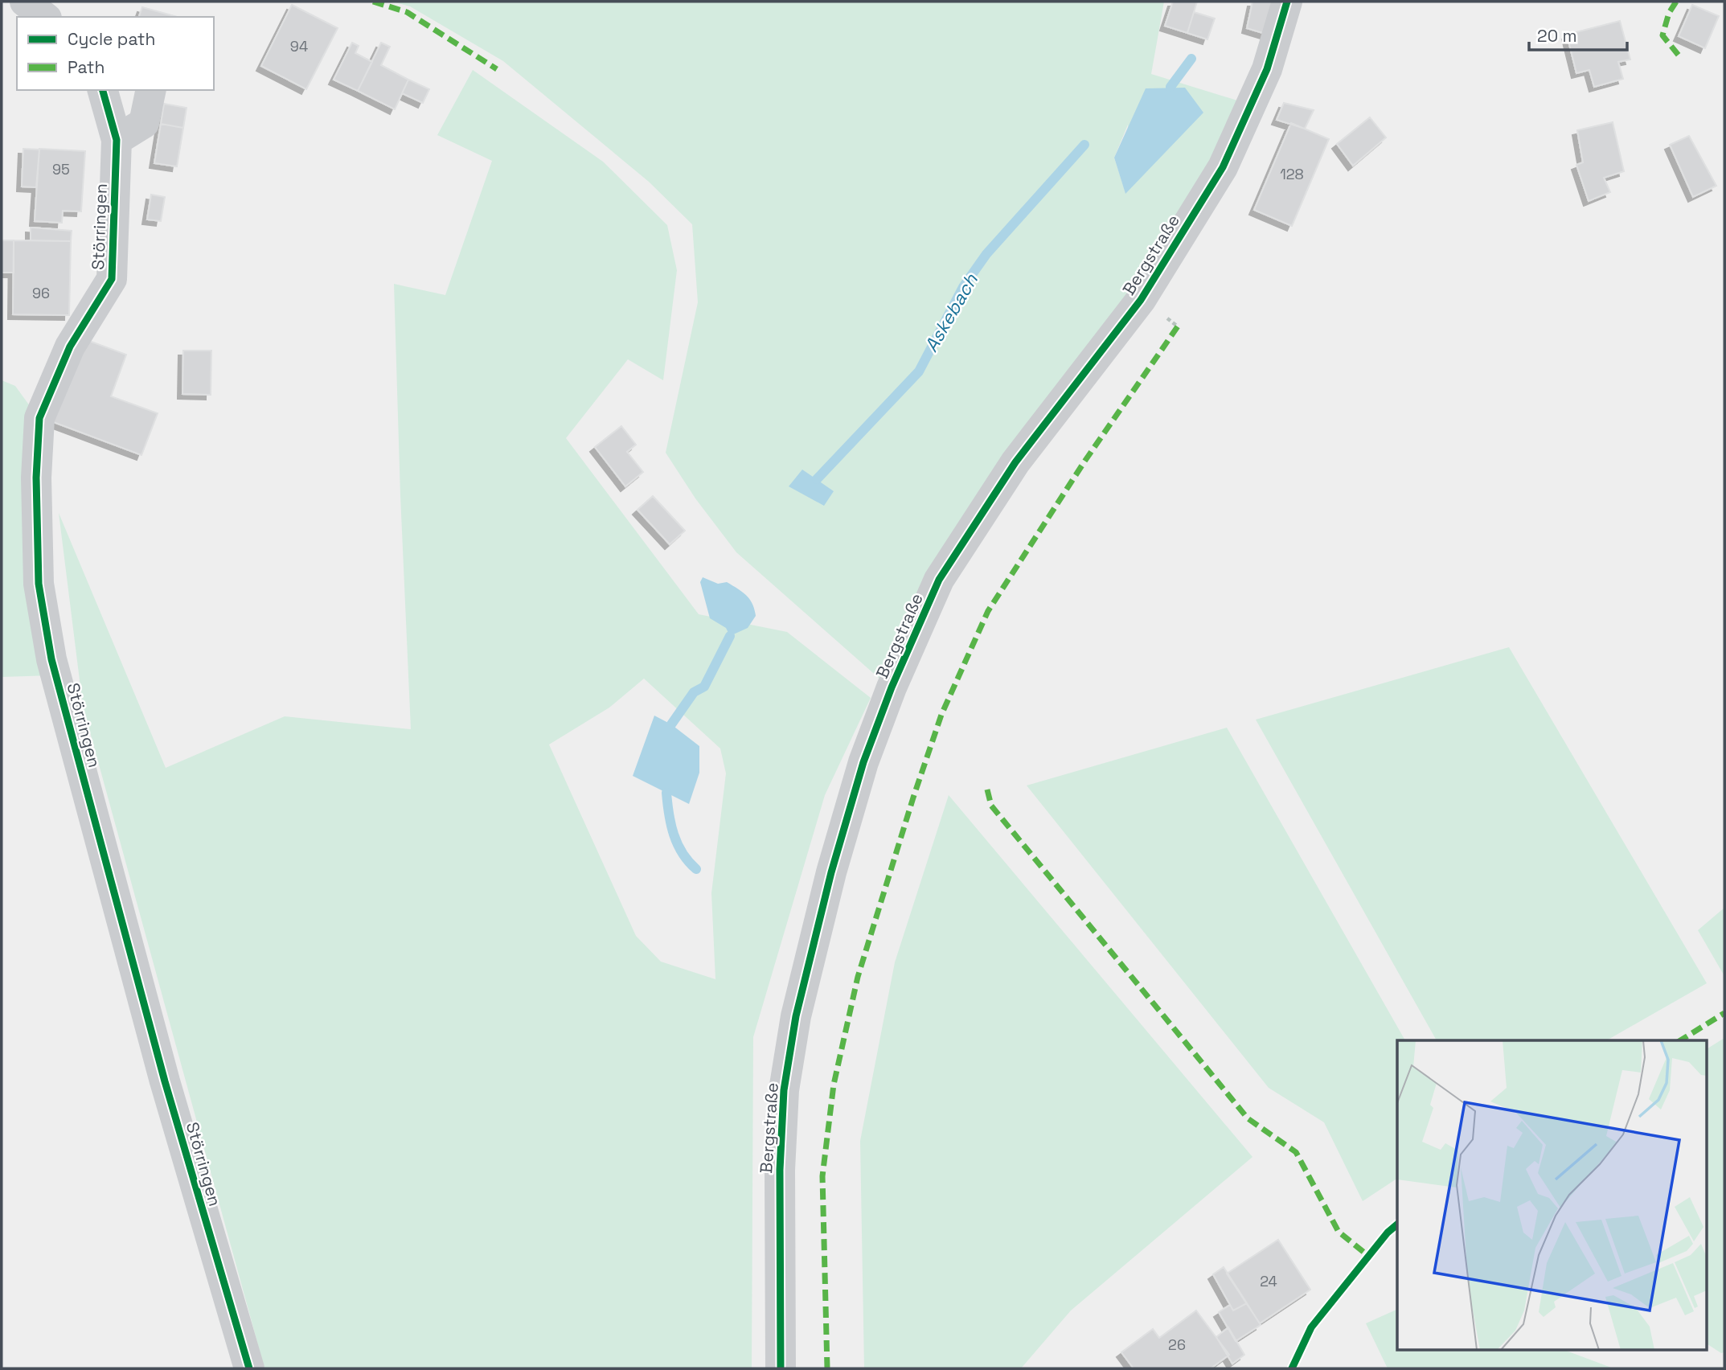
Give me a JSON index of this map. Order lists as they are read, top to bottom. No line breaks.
{"streets":{"street":["Störringen","Bergstraße"]},"water":["Askebach"],"house_numbers":["94","95","128","96","24","26"],"legend":["Cycle path","Path"],"scale_bar":"20 m"}
